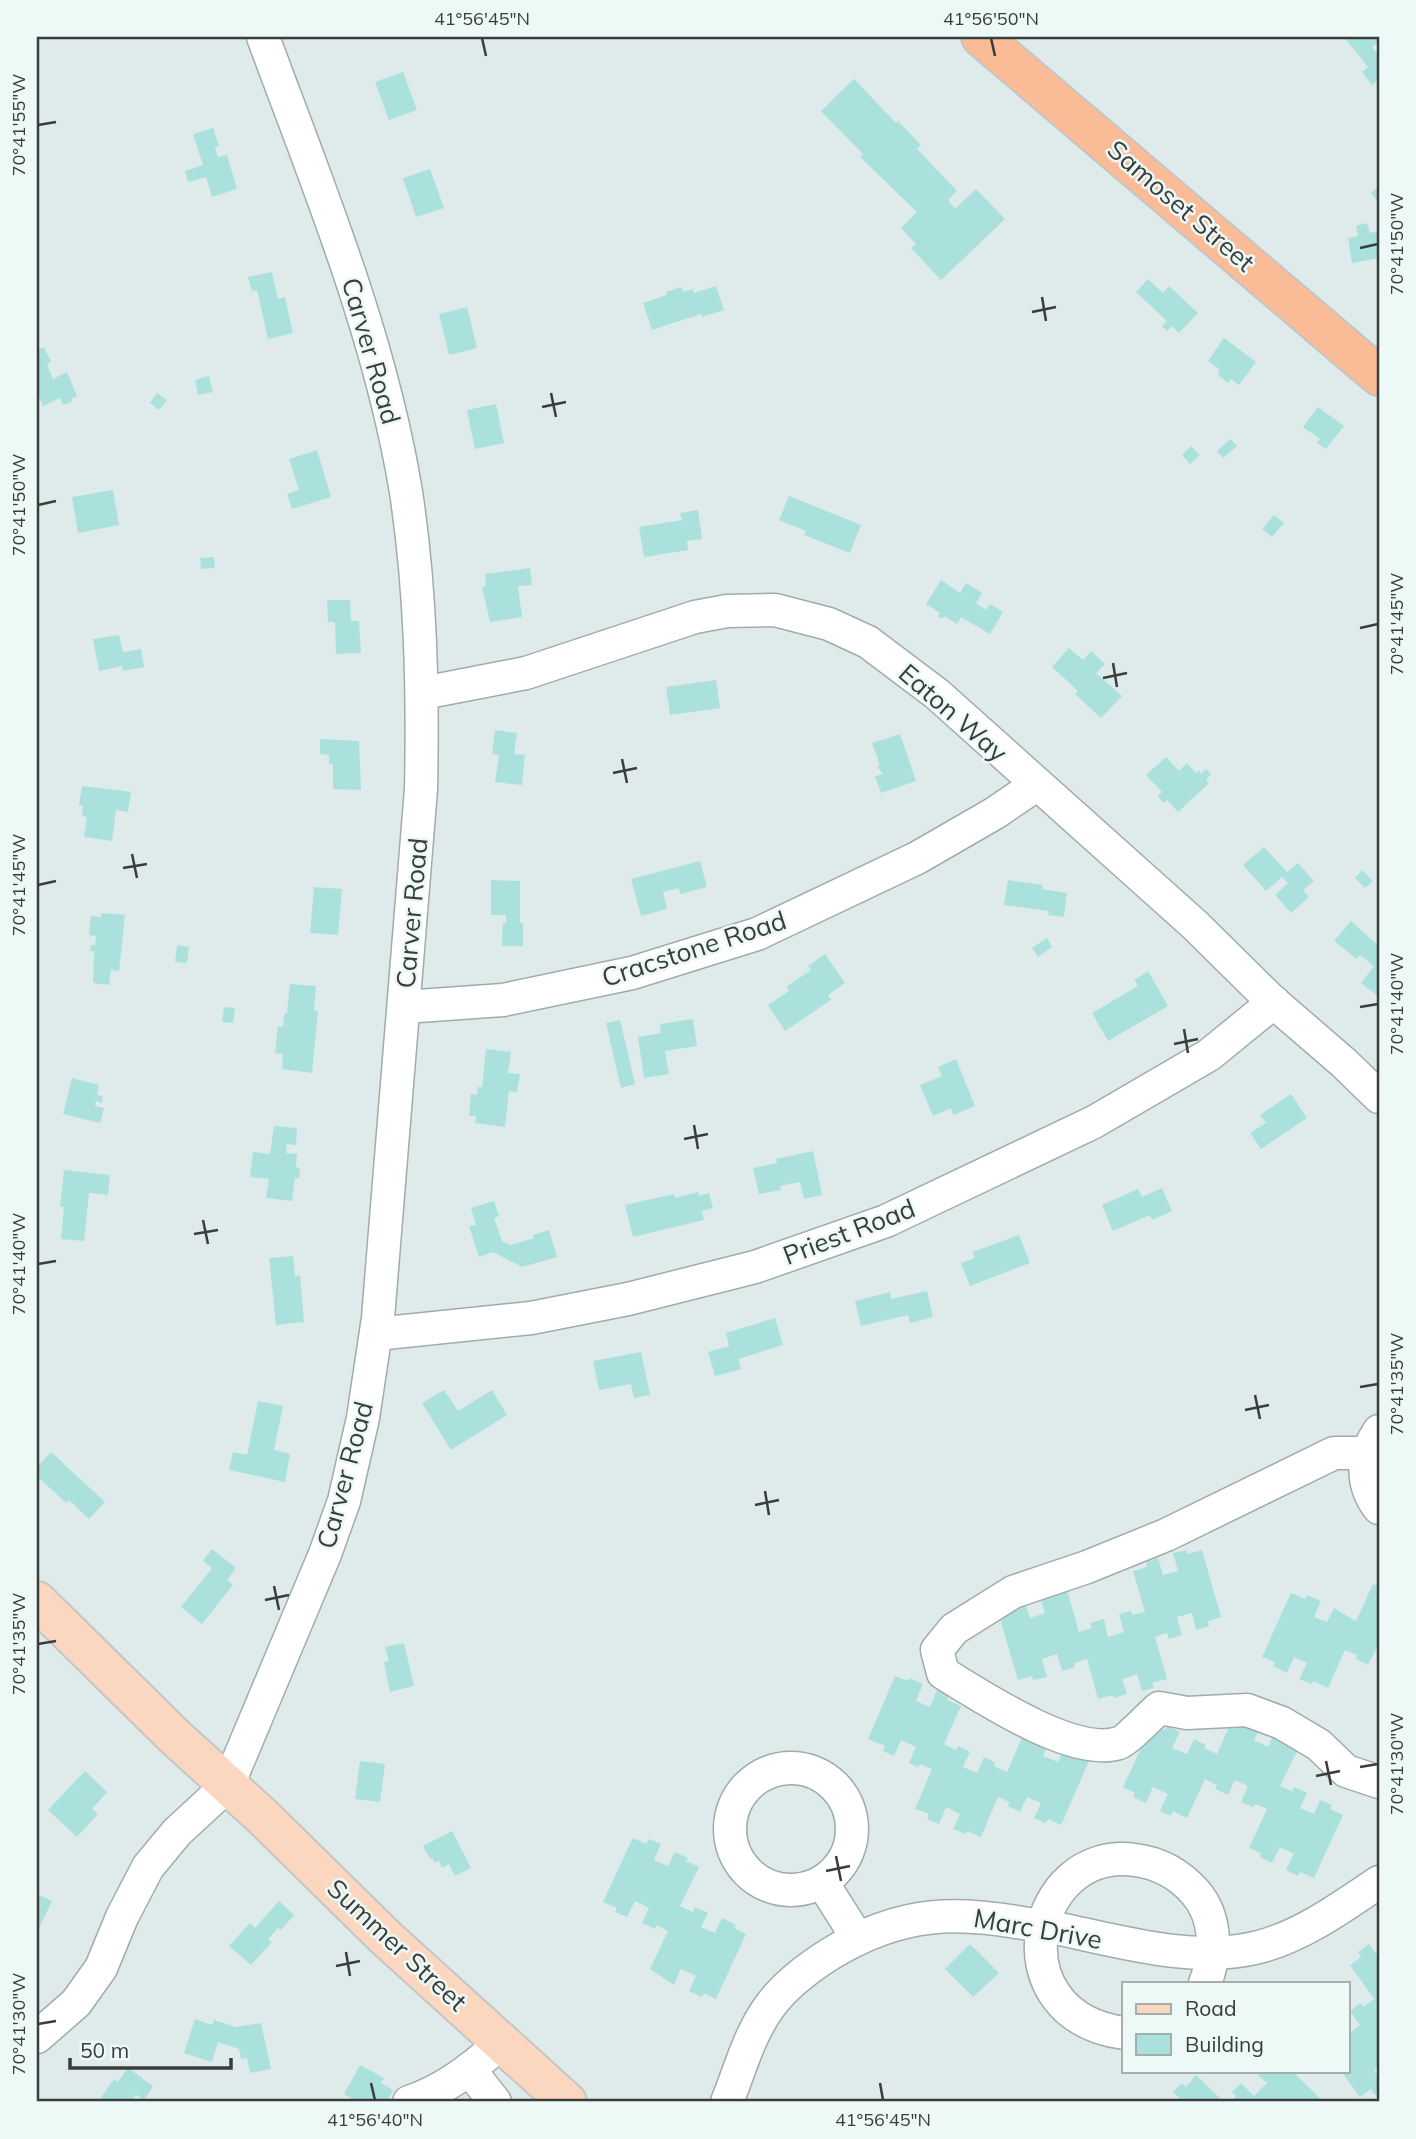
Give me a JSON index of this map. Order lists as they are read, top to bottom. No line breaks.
{"streets":{"highway":["Samoset Street"],"main road":["Summer Street"],"street":["Carver Road","Eaton Way","Cracstone Road","Priest Road","Marc Drive"]},"crossings":[["Carver Road","Eaton Way"],["Carver Road","Cracstone Road"],["Carver Road","Priest Road"],["Carver Road","Summer Street"],["Eaton Way","Cracstone Road"],["Eaton Way","Priest Road"]],"legend":["Road","Building"],"scale_bar":"50 m","coordinates":["41°56'45\"N","41°56'50\"N","70°41'55\"W","70°41'50\"W","70°41'45\"W","70°41'40\"W","70°41'35\"W","70°41'30\"W","41°56'40\"N"]}
